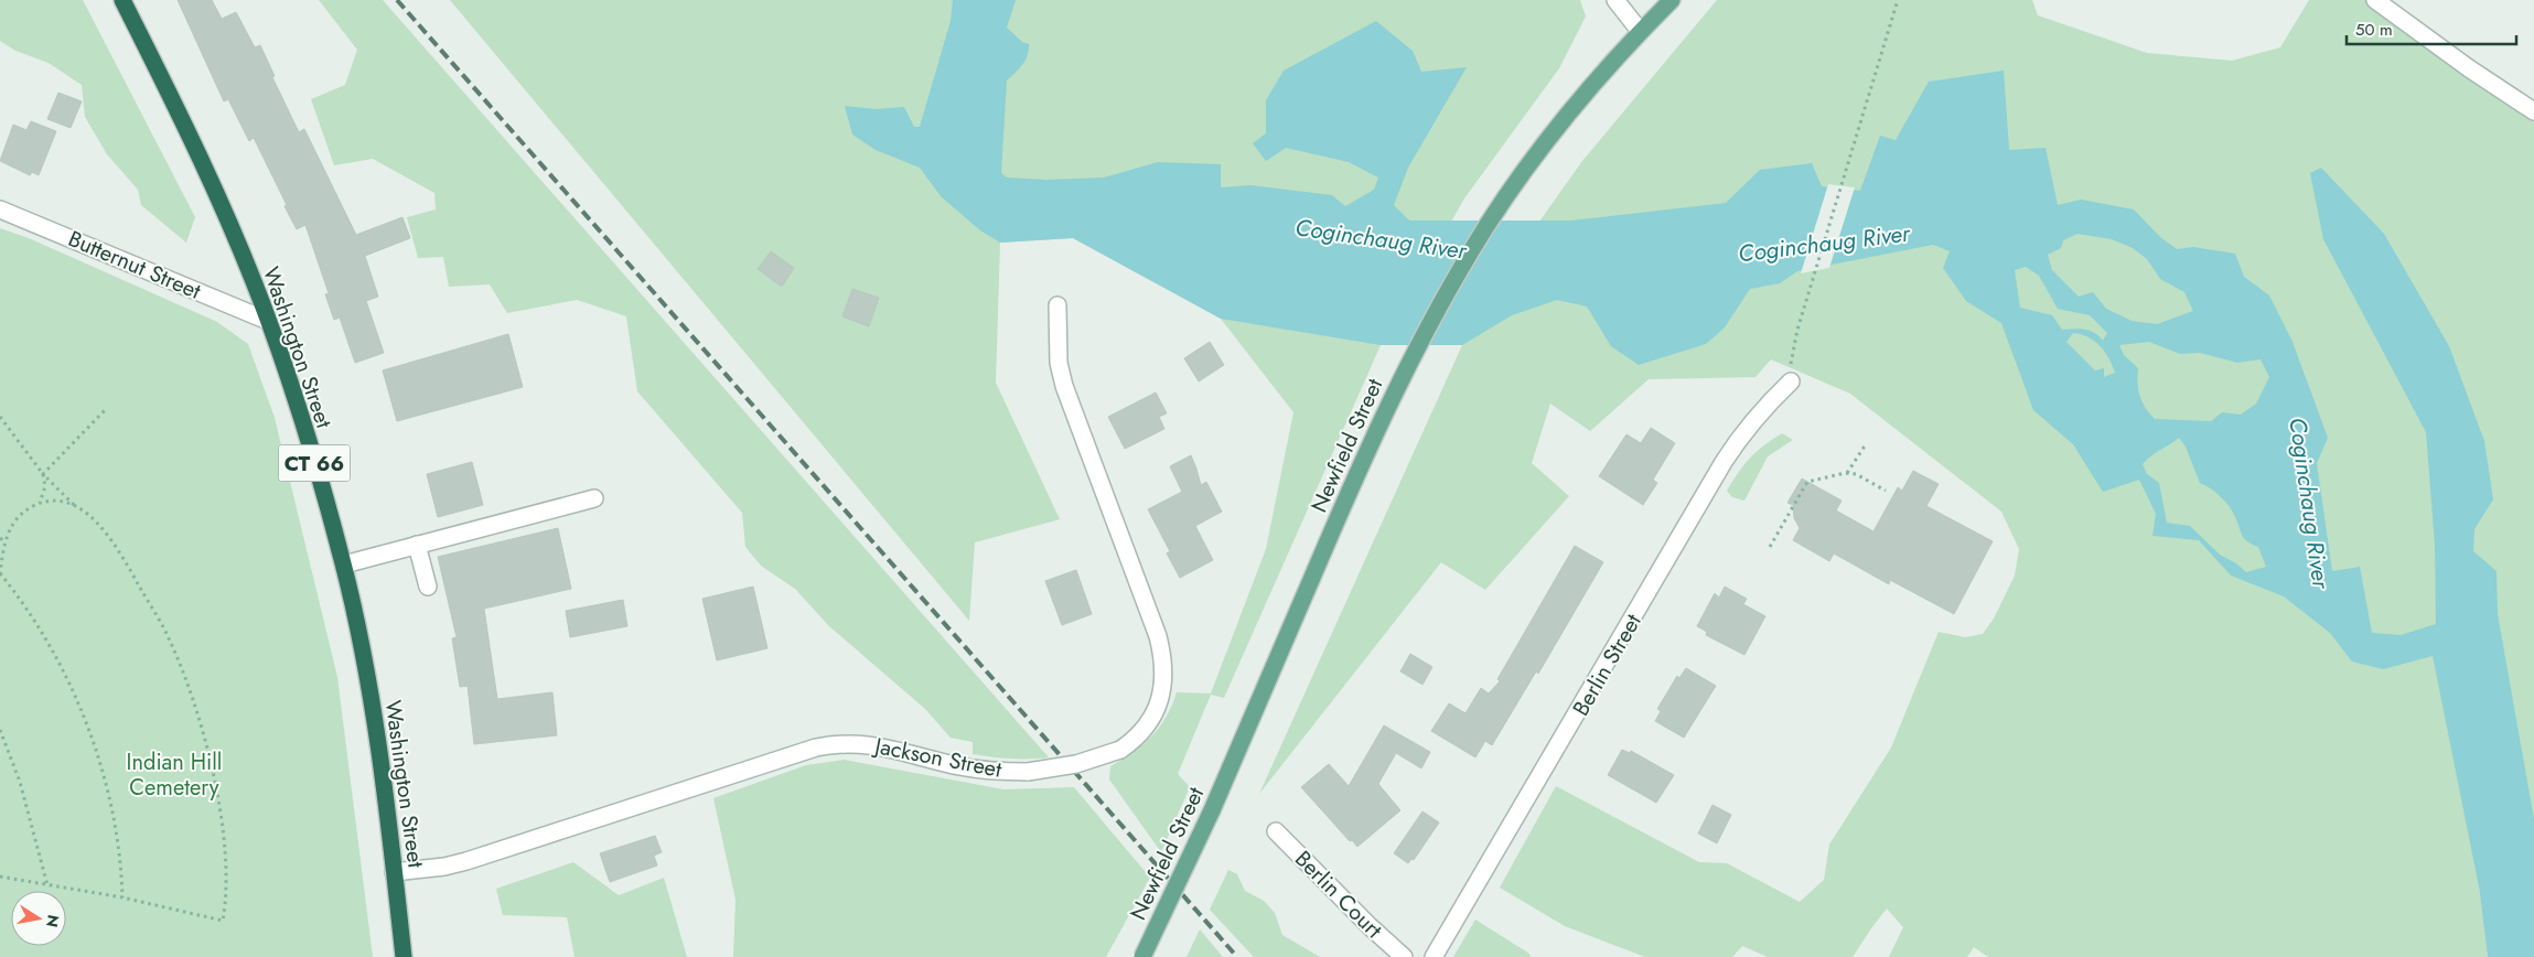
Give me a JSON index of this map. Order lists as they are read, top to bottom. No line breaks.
{"streets":{"highway":["Washington Street","CT 66"],"main road":["Newfield Street"],"street":["Butternut Street","Berlin Street","Jackson Street","Berlin Court"]},"crossings":[["Butternut Street","Washington Street"],["Washington Street","Jackson Street"]],"water":["Coginchaug River"],"parks":["Indian Hill Cemetery"],"scale_bar":"50 m","north":"right"}
